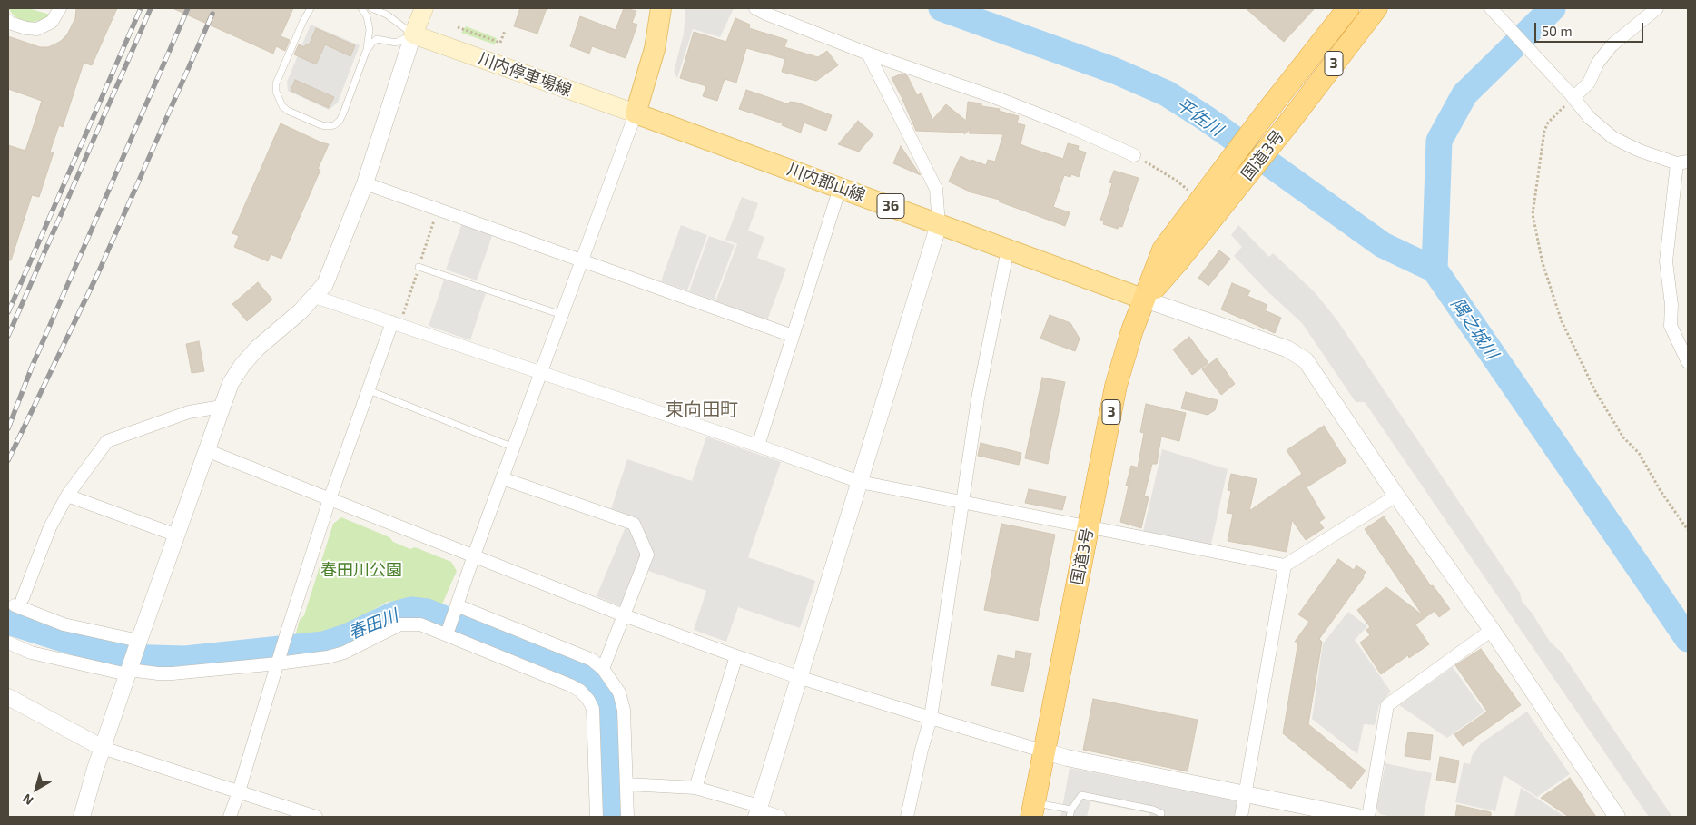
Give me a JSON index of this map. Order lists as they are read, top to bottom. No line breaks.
{"streets":{"highway":["3","国道3号"],"main road":["川内停車場線","川内郡山線","36"]},"crossings":[["川内停車場線","川内郡山線"],["国道3号","川内郡山線"]],"districts":["東向田町"],"water":["平佐川","隅之城川","春田川"],"parks":["春田川公園"],"scale_bar":"50 m","north":"bottom left"}
